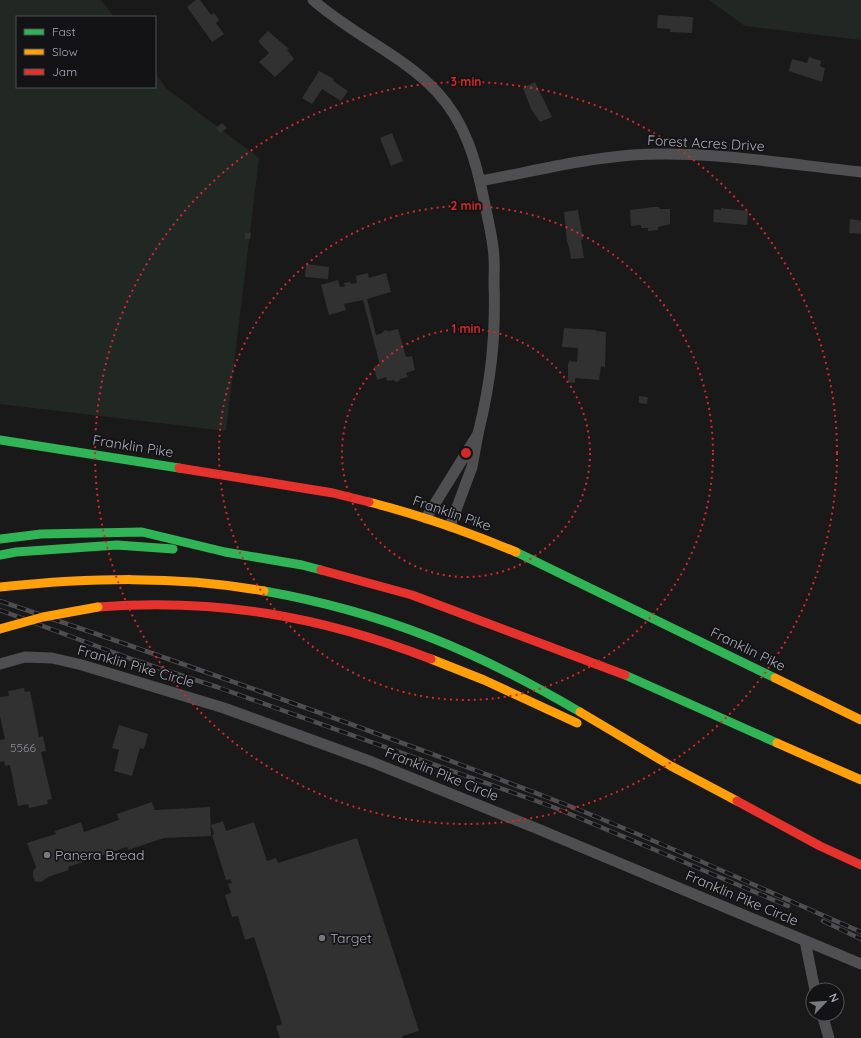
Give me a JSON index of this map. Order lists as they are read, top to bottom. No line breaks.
{"streets":{"main road":["Franklin Pike"],"street":["Forest Acres Drive","Franklin Pike Circle"]},"places":["Panera Bread","Target"],"house_numbers":["5566"],"legend":["Fast","Slow","Jam"],"north":"top right","rings":["3 min","2 min","1 min"]}
